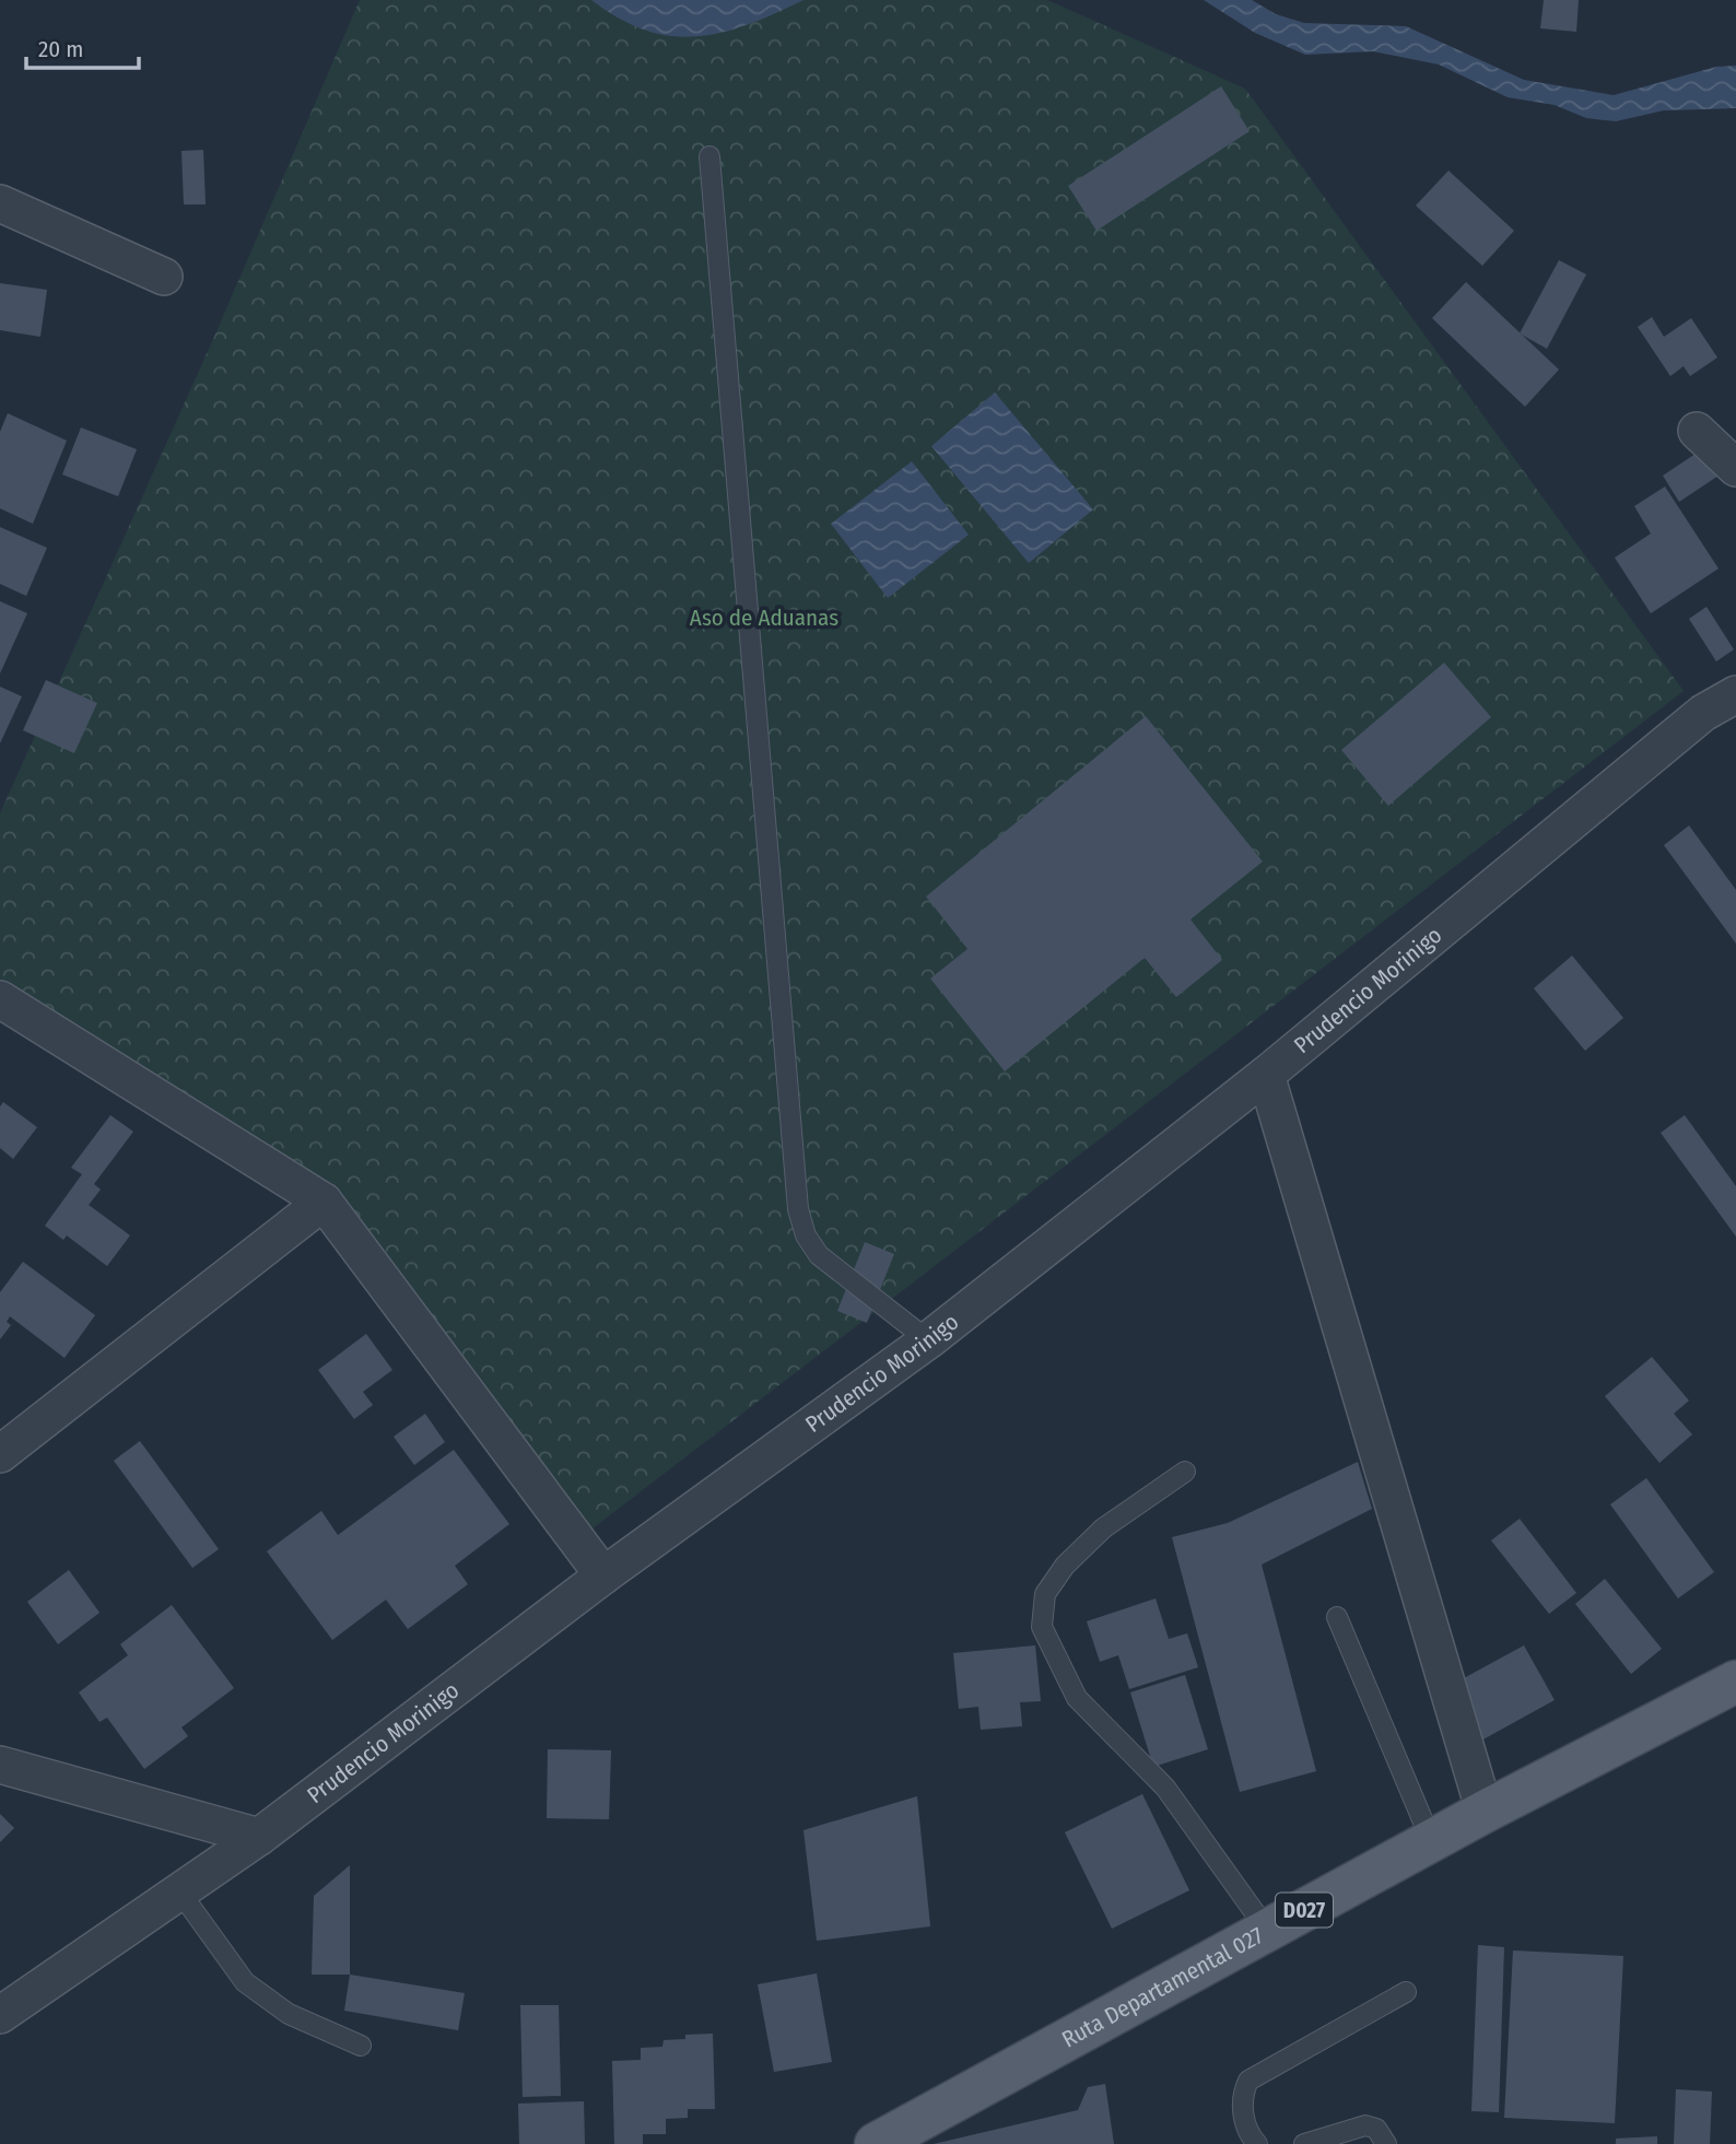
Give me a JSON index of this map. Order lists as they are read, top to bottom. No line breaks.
{"streets":{"main road":["D027","Ruta Departamental 027"],"street":["Prudencio Morinigo"]},"parks":["Aso de Aduanas"],"scale_bar":"20 m"}
